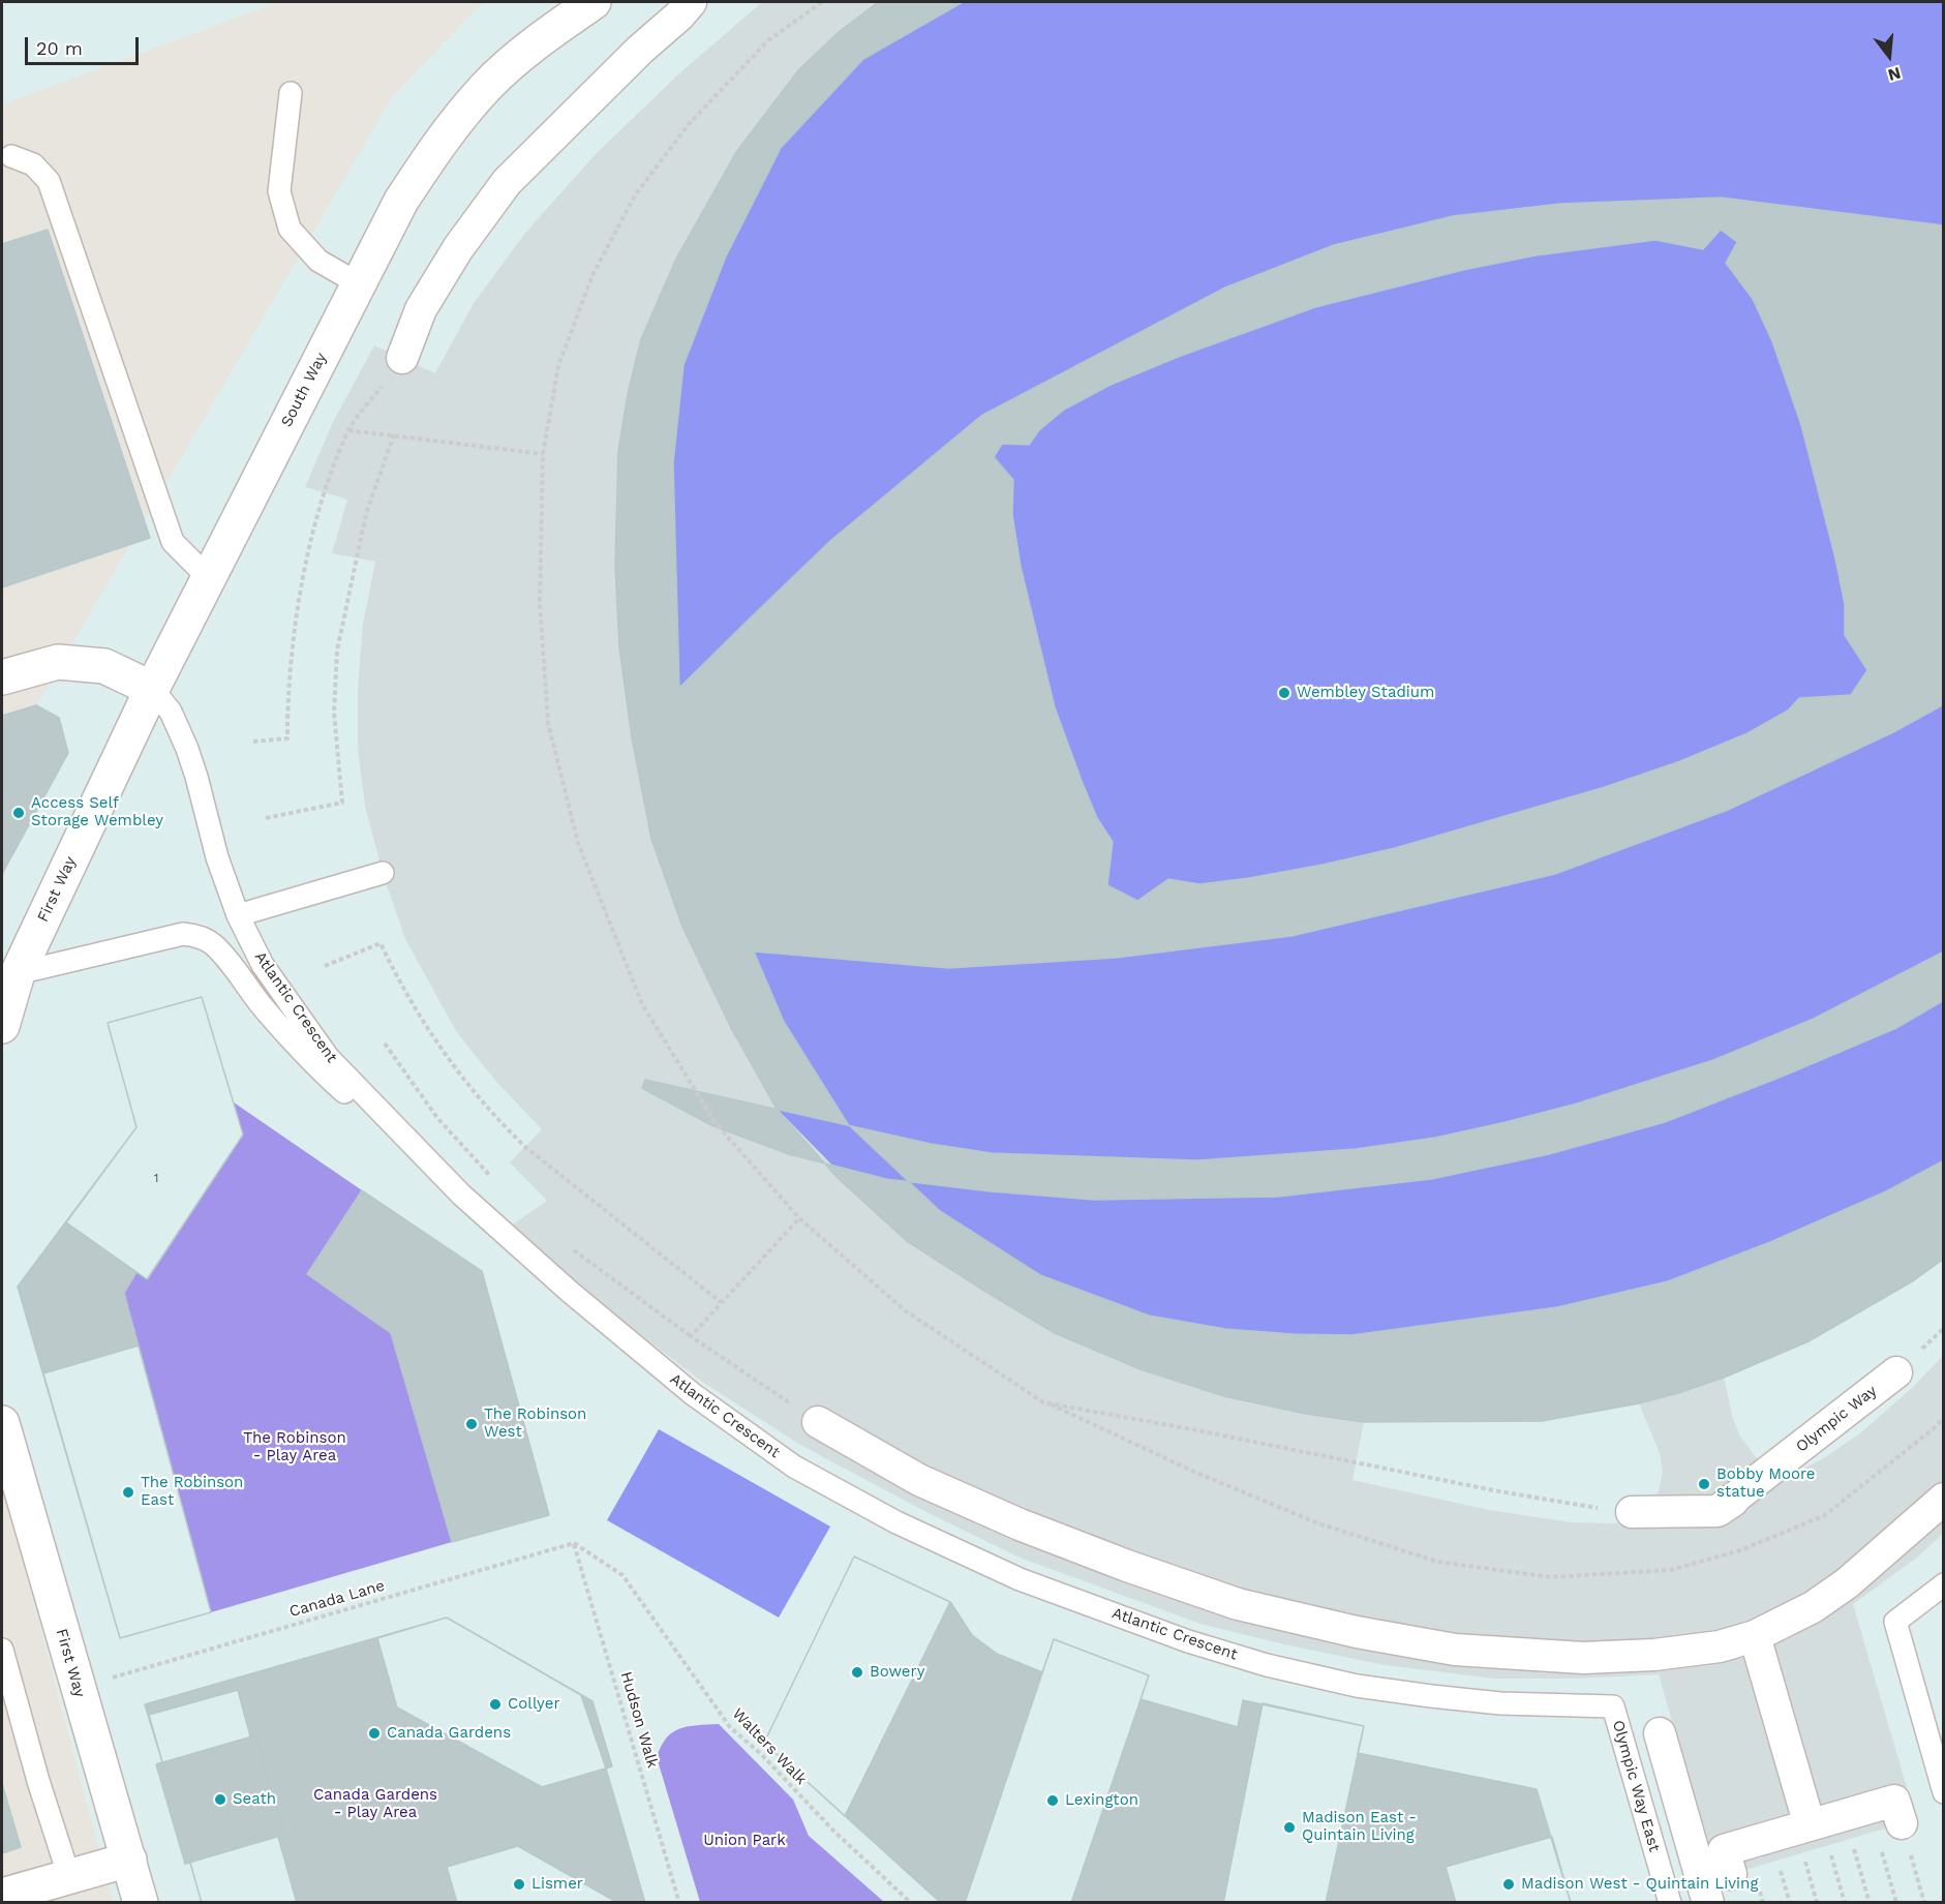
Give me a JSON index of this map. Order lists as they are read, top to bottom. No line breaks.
{"streets":{"main road":["South Way","First Way"],"street":["Olympic Way"],"lane":["Atlantic Crescent","Olympic Way East"],"path":["Canada Lane","Hudson Walk","Walters Walk"]},"crossings":[["South Way","First Way"],["South Way","Atlantic Crescent"],["First Way","Atlantic Crescent"],["Atlantic Crescent","Olympic Way East"],["Canada Lane","Hudson Walk"],["Canada Lane","Walters Walk"],["Hudson Walk","Walters Walk"]],"parks":["The Robinson - Play Area","Canada Gardens - Play Area","Union Park"],"places":["Wembley Stadium","Access Self Storage Wembley","The Robinson West","Bobby Moore statue","The Robinson East","Bowery","Collyer","Canada Gardens","Seath","Lexington","Madison East - Quintain Living","Lismer","Madison West - Quintain Living"],"house_numbers":["1"],"scale_bar":"20 m","north":"bottom"}
